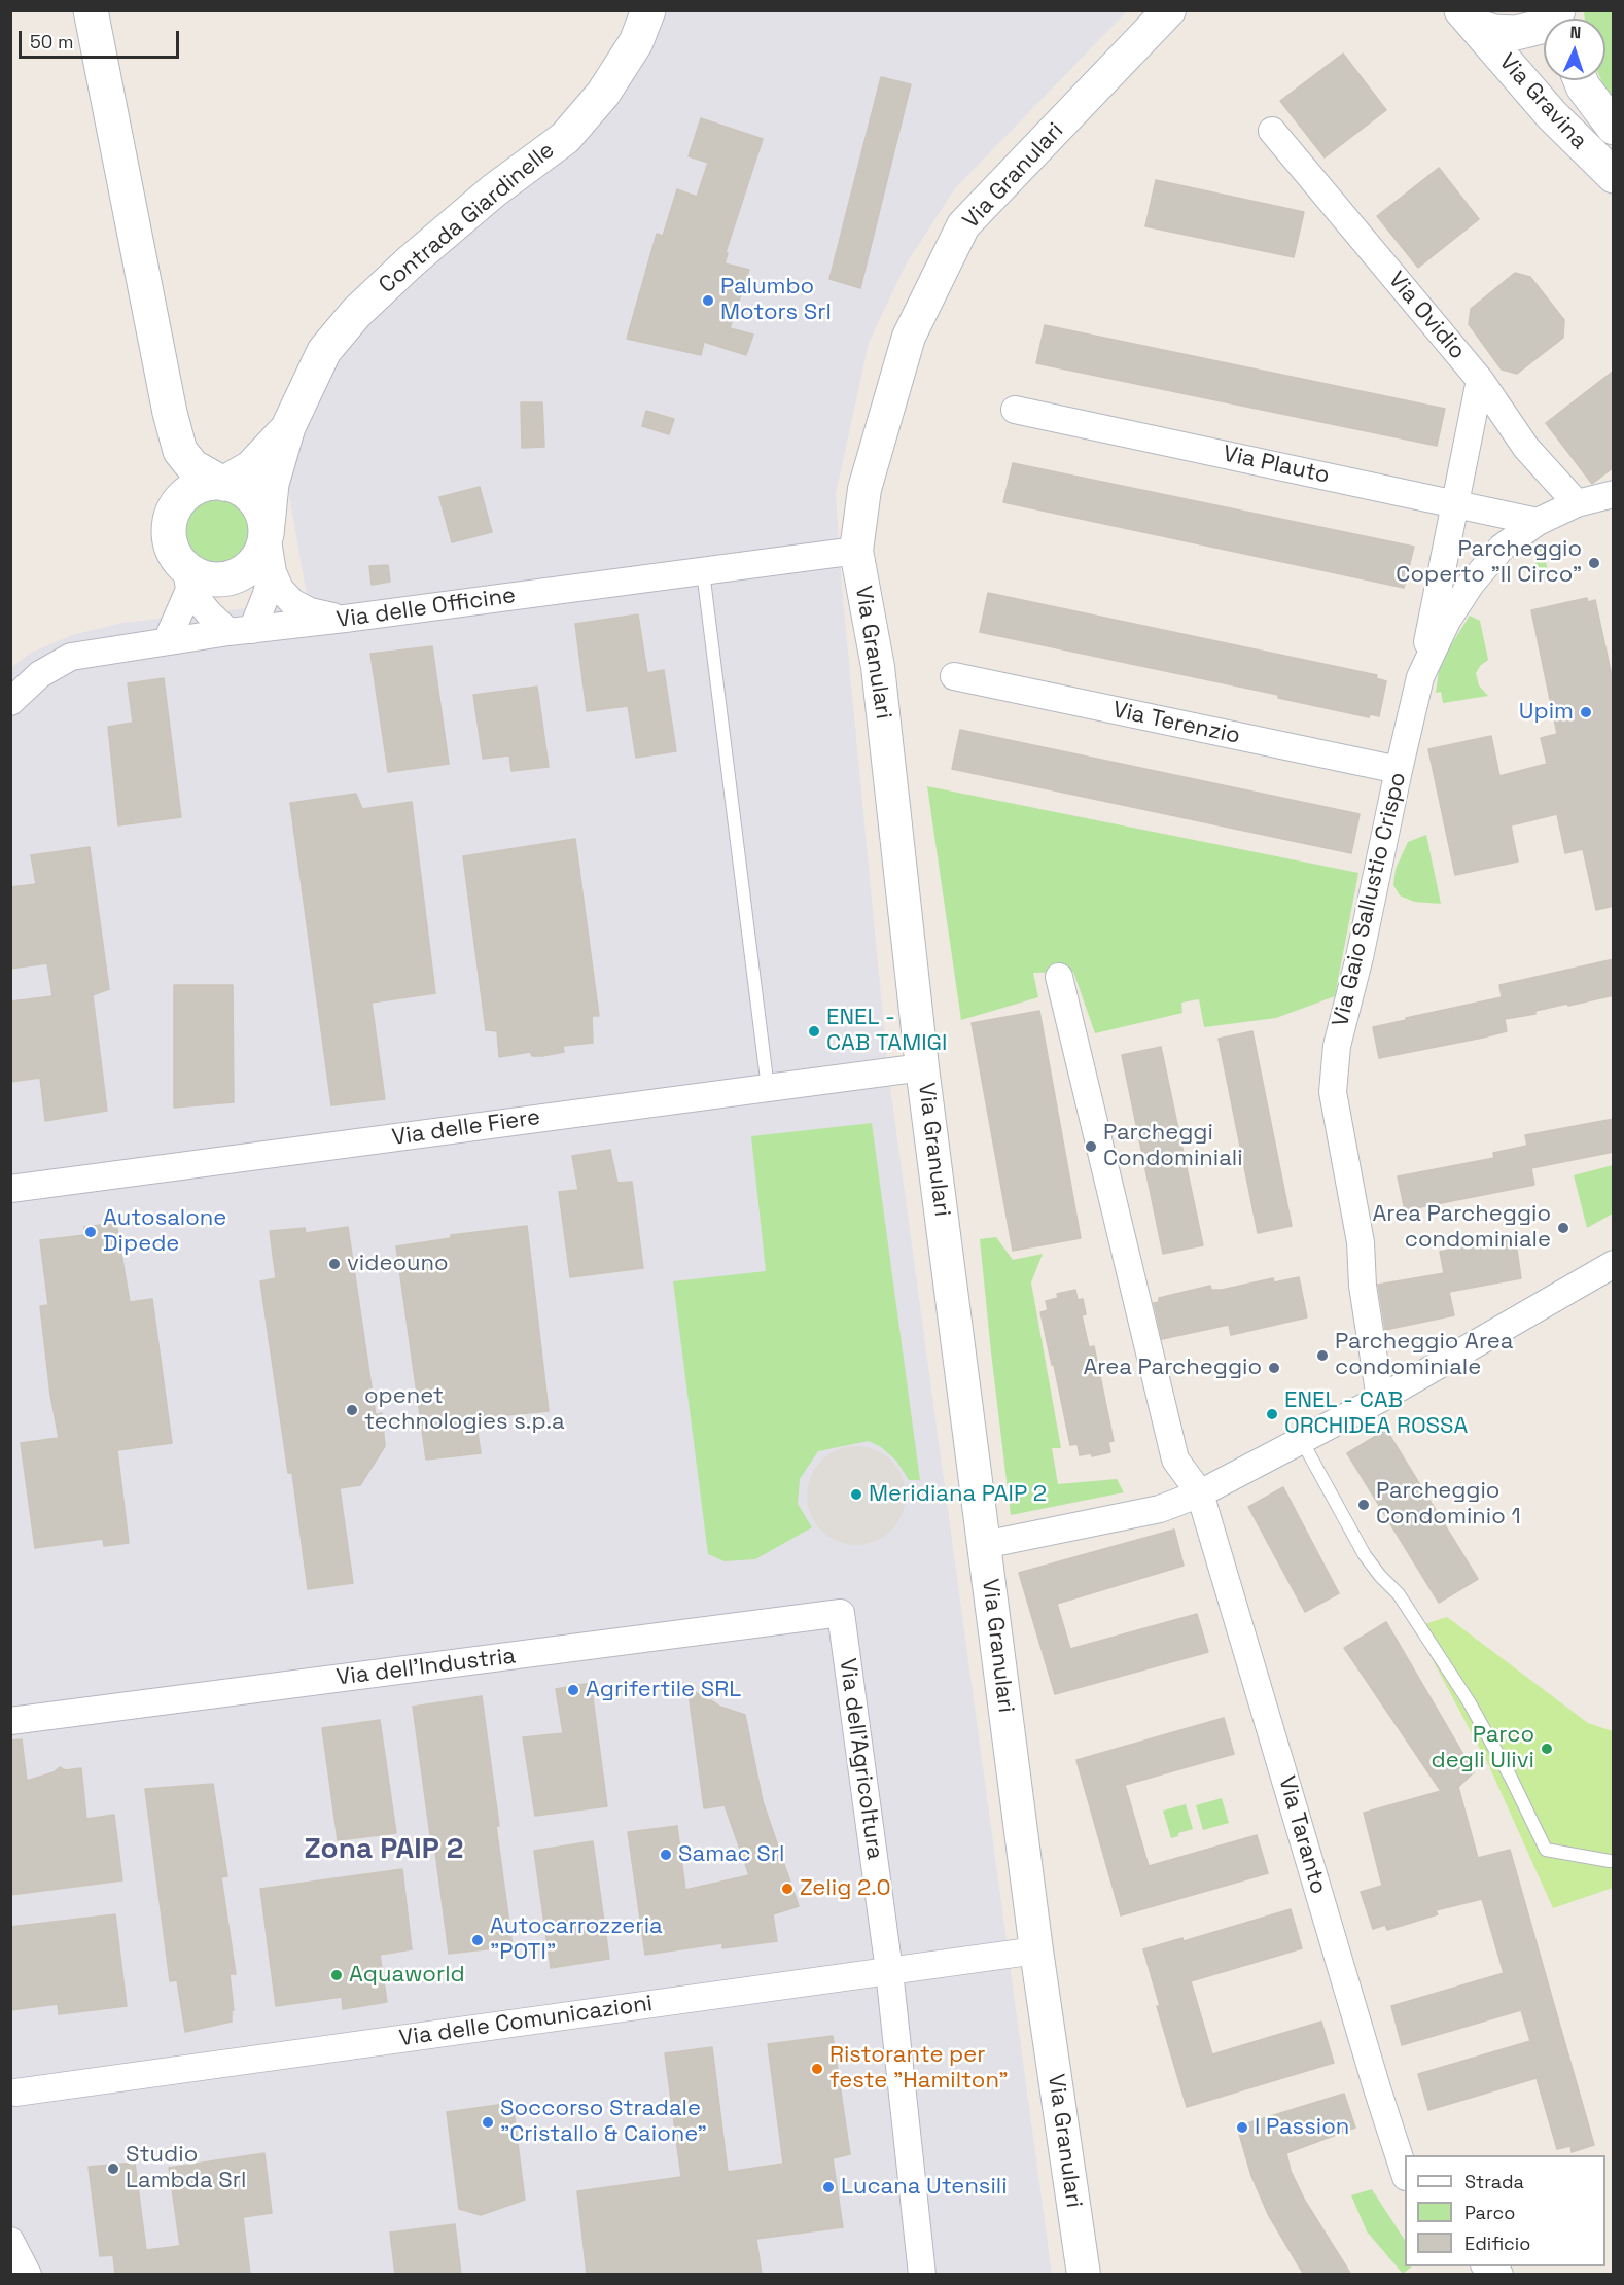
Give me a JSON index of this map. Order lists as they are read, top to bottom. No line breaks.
{"streets":{"main road":["Via Gravina","Contrada Giardinelle"],"street":["Via Granulari","Via Ovidio","Via Plauto","Via delle Officine","Via Terenzio","Via Gaio Sallustio Crispo","Via delle Fiere","Via dell'Industria","Via dell'Agricoltura","Via Taranto","Via delle Comunicazioni"]},"crossings":[["Via Granulari","Via delle Officine"],["Via Granulari","Via delle Fiere"],["Via Granulari","Via delle Comunicazioni"],["Via Ovidio","Via Gaio Sallustio Crispo"],["Via Plauto","Via Gaio Sallustio Crispo"],["Via Terenzio","Via Gaio Sallustio Crispo"],["Via dell'Industria","Via dell'Agricoltura"],["Via dell'Agricoltura","Via delle Comunicazioni"]],"districts":["Zona PAIP 2"],"places":["Palumbo Motors Srl","Parcheggio Coperto \"Il Circo\"","Upim","ENEL - CAB TAMIGI","Parcheggi Condominiali","Area Parcheggio condominiale","Autosalone Dipede","videouno","Parcheggio Area condominiale","Area Parcheggio","openet technologies s.p.a","ENEL - CAB ORCHIDEA ROSSA","Meridiana PAIP 2","Parcheggio Condominio 1","Agrifertile SRL","Parco degli Ulivi","Samac Srl","Zelig 2.0","Autocarrozzeria \"POTI\"","Aquaworld","Ristorante per feste \"Hamilton\"","Soccorso Stradale \"Cristallo & Caione\"","I Passion","Studio Lambda Srl","Lucana Utensili"],"legend":["Strada","Parco","Edificio"],"scale_bar":"50 m","north":"top"}
